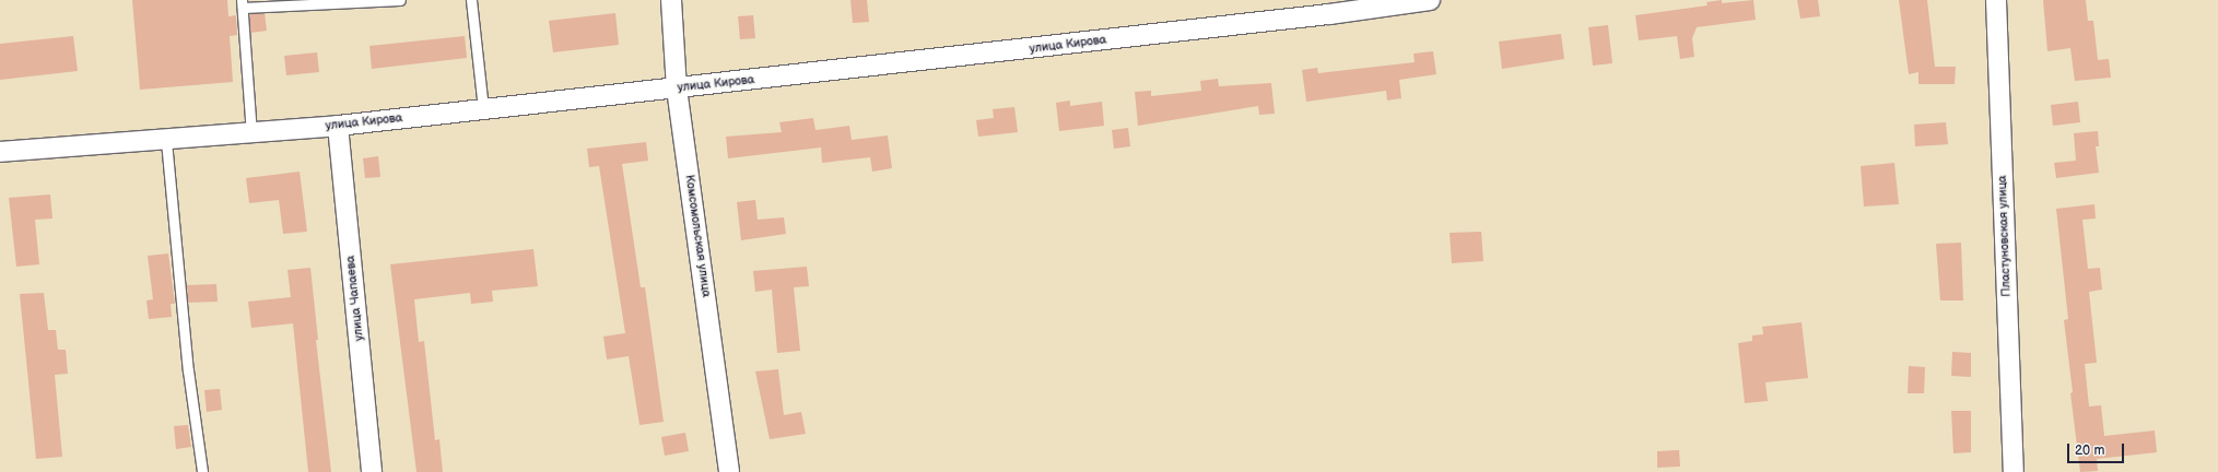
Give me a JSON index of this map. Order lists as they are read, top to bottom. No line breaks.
{"streets":{"street":["улица Кирова","Комсомольская улица","Пластуновская улица","улица Чапаева"]},"crossings":[["улица Кирова","Комсомольская улица"],["улица Кирова","улица Чапаева"]],"scale_bar":"20 m"}
